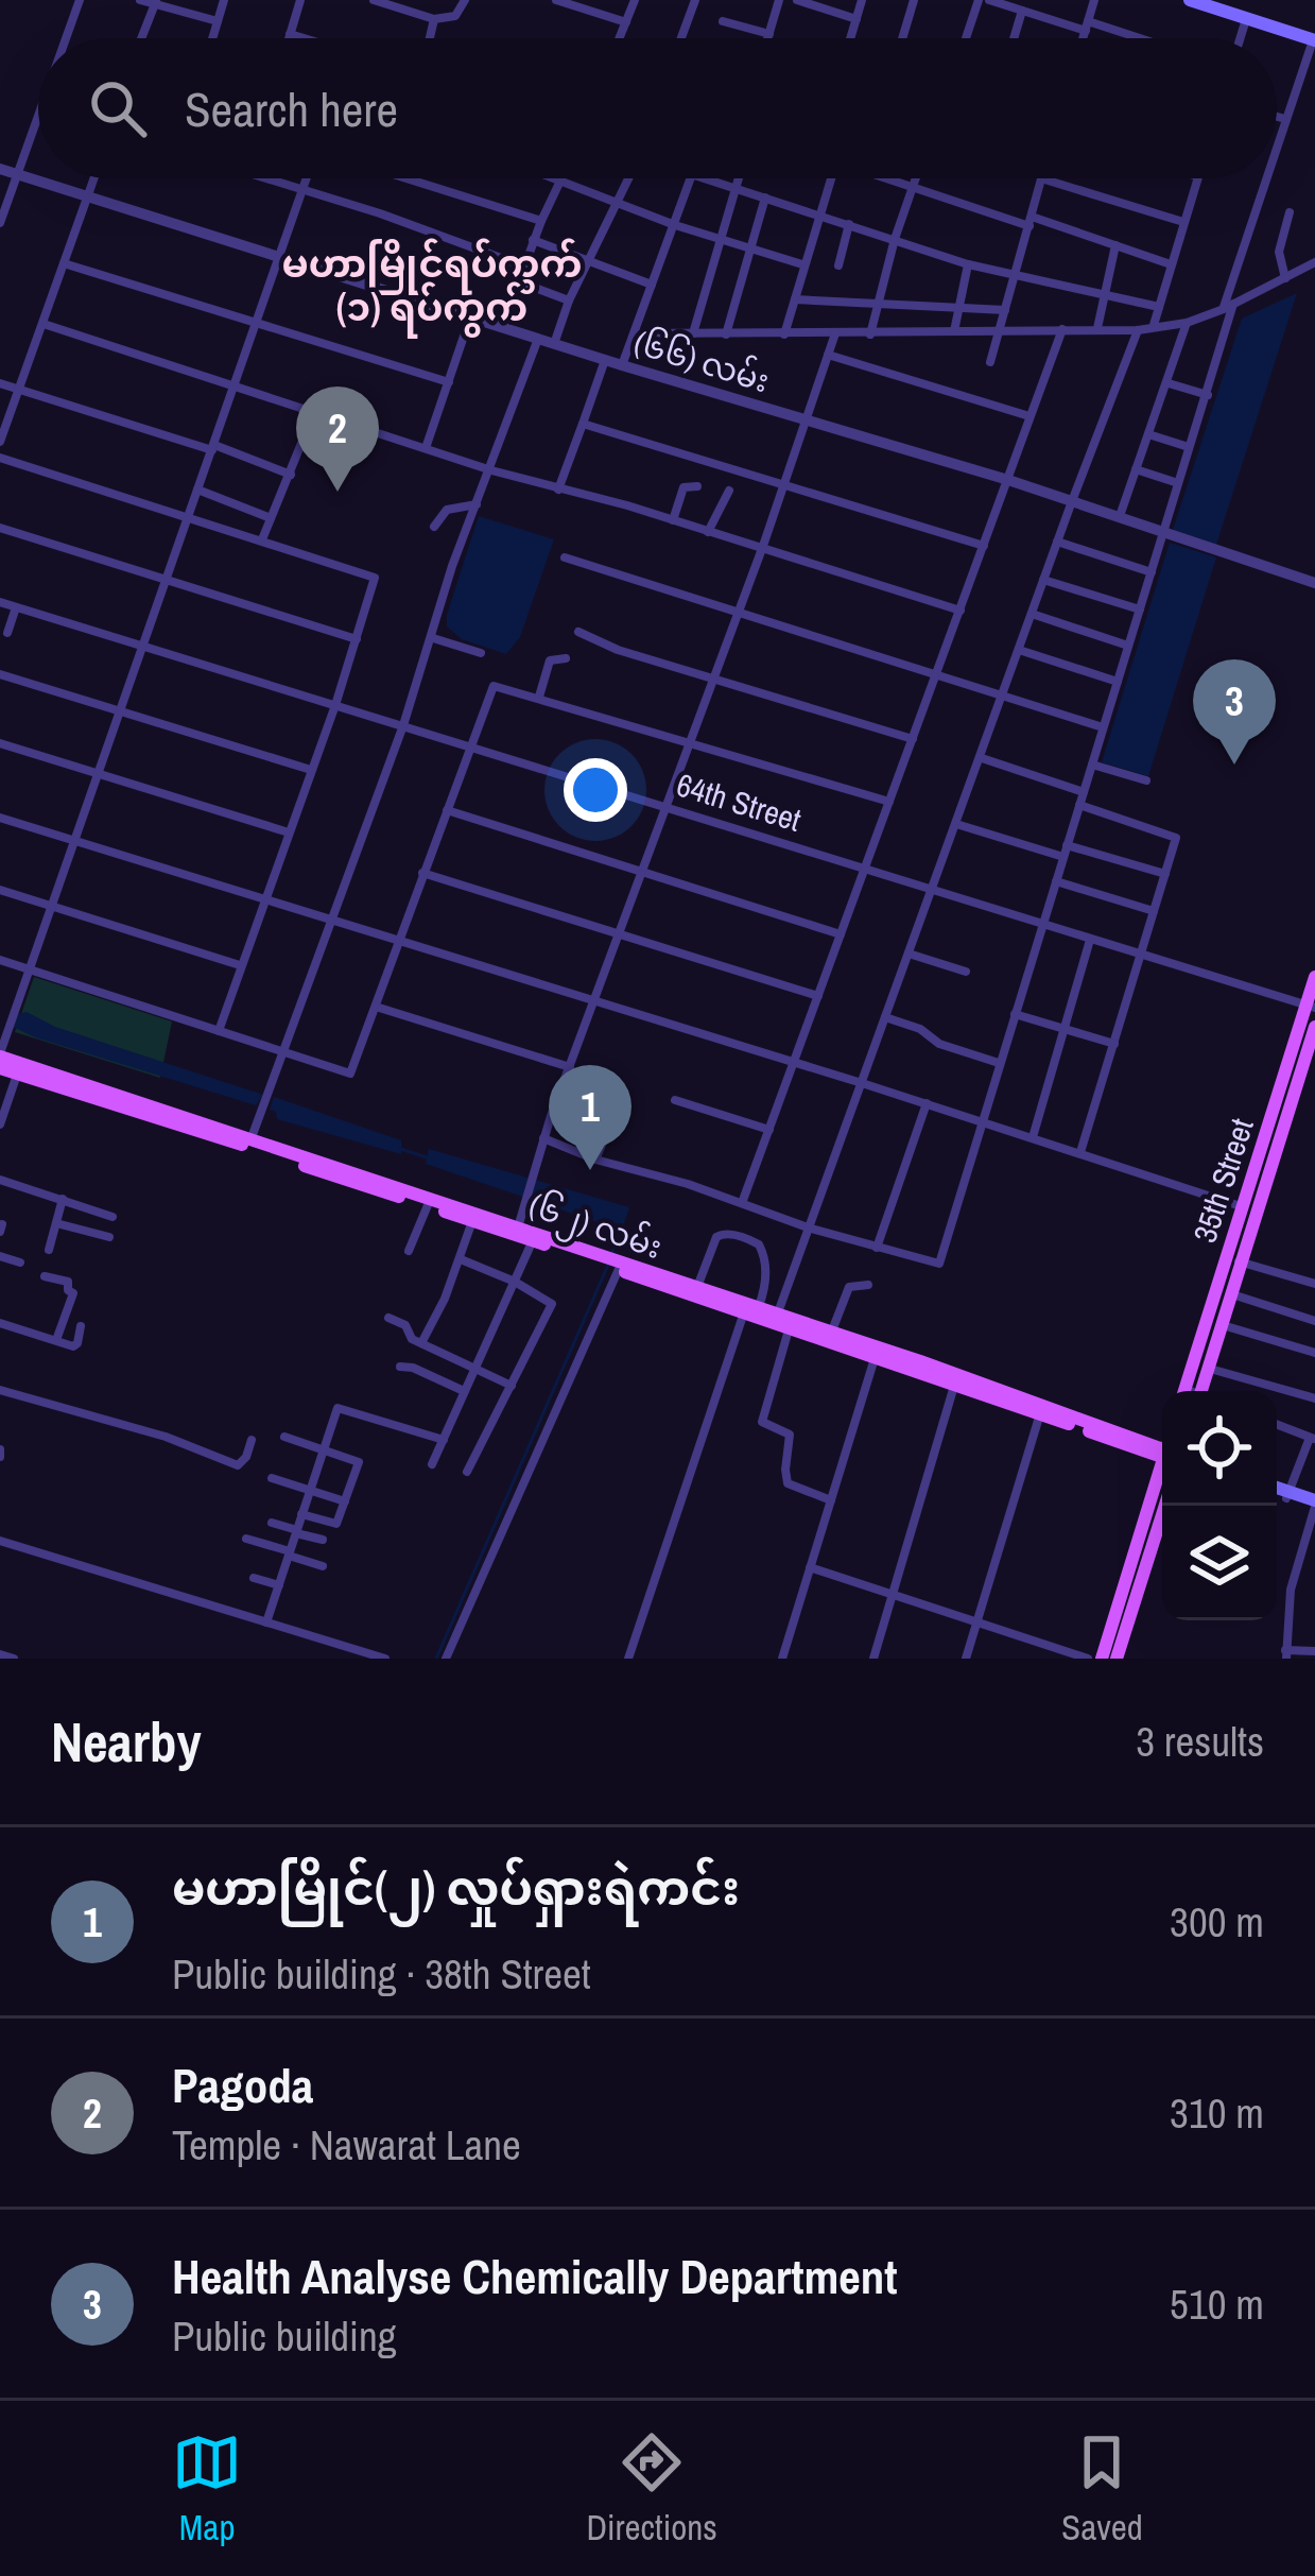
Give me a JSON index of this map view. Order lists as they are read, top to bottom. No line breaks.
{"streets":{"main road":["35th Street","(၆၂) လမ်း"],"street":["(၆၆) လမ်း","64th Street"]},"crossings":[["64th Street","35th Street"]],"districts":["မဟာမြိုင်ရပ်ကွက် (၁) ရပ်ကွက်"],"page":{"search":"Search here","pins":["2","3","1"],"heading":["Nearby","3 results"],"list":[{"mark":"1","name":"မဟာမြိုင်(၂) လှုပ်ရှားရဲကင်း","note":"Public building · 38th Street","value":"300 m"},{"mark":"2","name":"Pagoda","note":"Temple · Nawarat Lane","value":"310 m"},{"mark":"3","name":"Health Analyse Chemically Department","note":"Public building","value":"510 m"}],"nav":["Map","Directions","Saved"]}}
